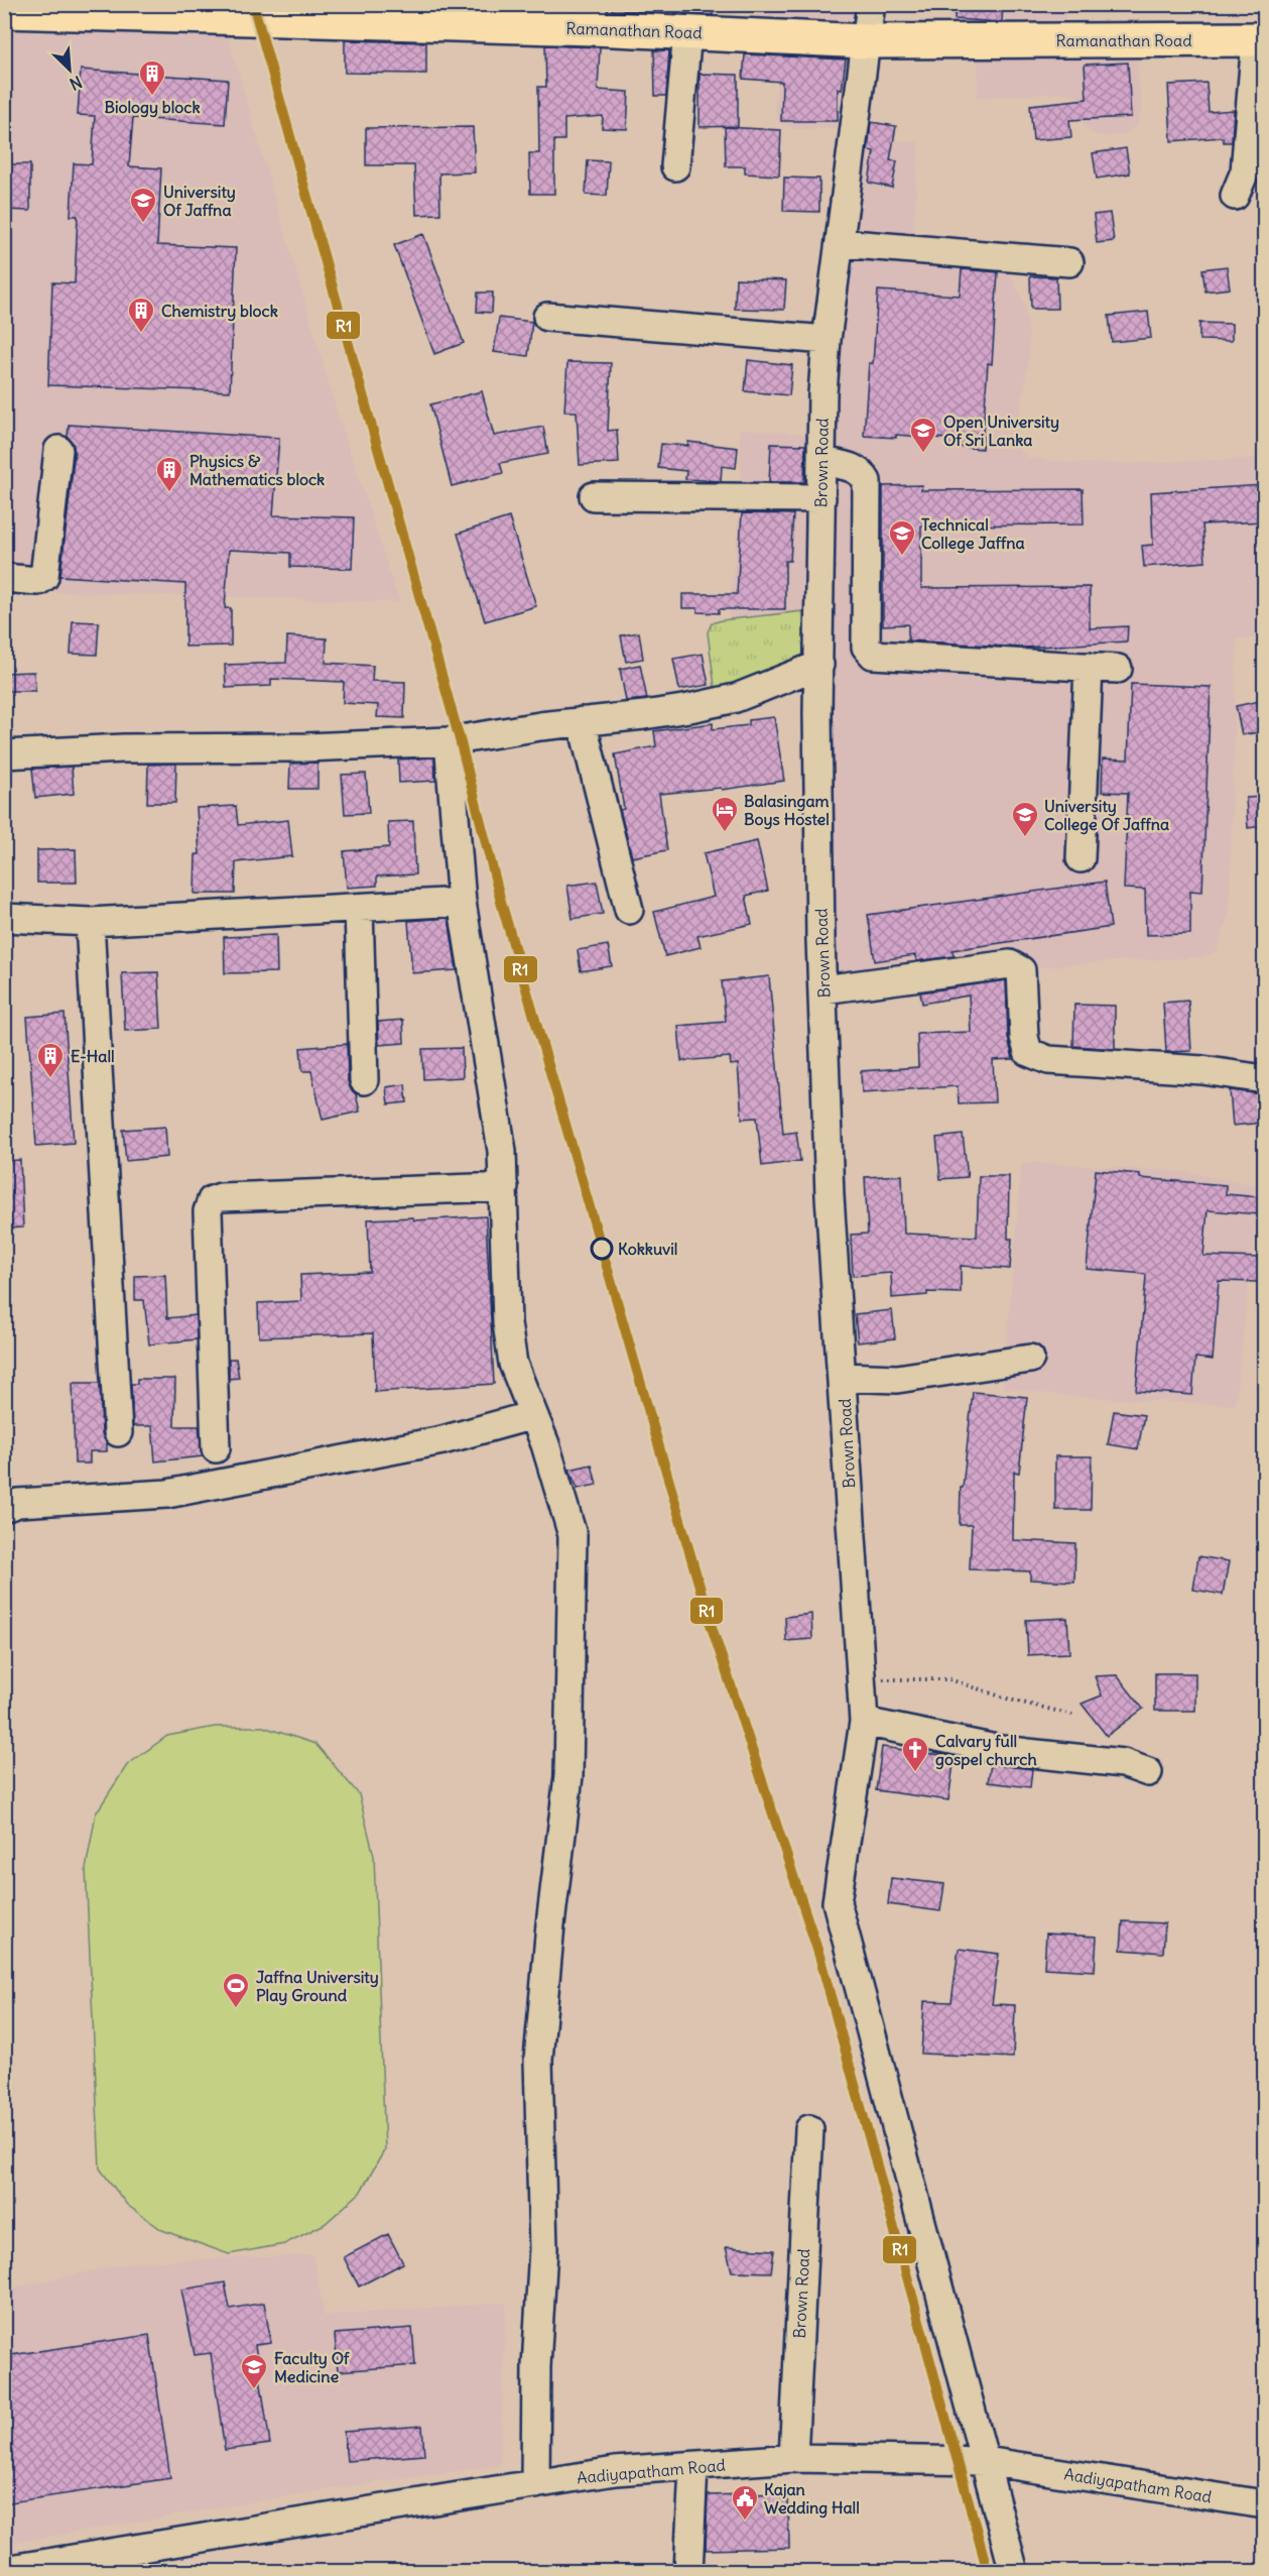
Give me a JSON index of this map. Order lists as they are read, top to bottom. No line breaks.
{"streets":{"main road":["Ramanathan Road"],"street":["Brown Road","Aadiyapatham Road"]},"crossings":[["Ramanathan Road","Brown Road"],["Brown Road","Aadiyapatham Road"]],"places":{"building":["Biology block","Chemistry block","Physics & Mathematics block","E-Hall"],"school or university":["University Of Jaffna","Open University Of Sri Lanka","Technical College Jaffna","University College Of Jaffna","Faculty Of Medicine"],"hotel":["Balasingam Boys Hostel"],"other":["Kokkuvil"],"church":["Calvary full gospel church"],"sports":["Jaffna University Play Ground"],"public building":["Kajan Wedding Hall"]},"lines":["transit line R1"],"north":"bottom right"}
